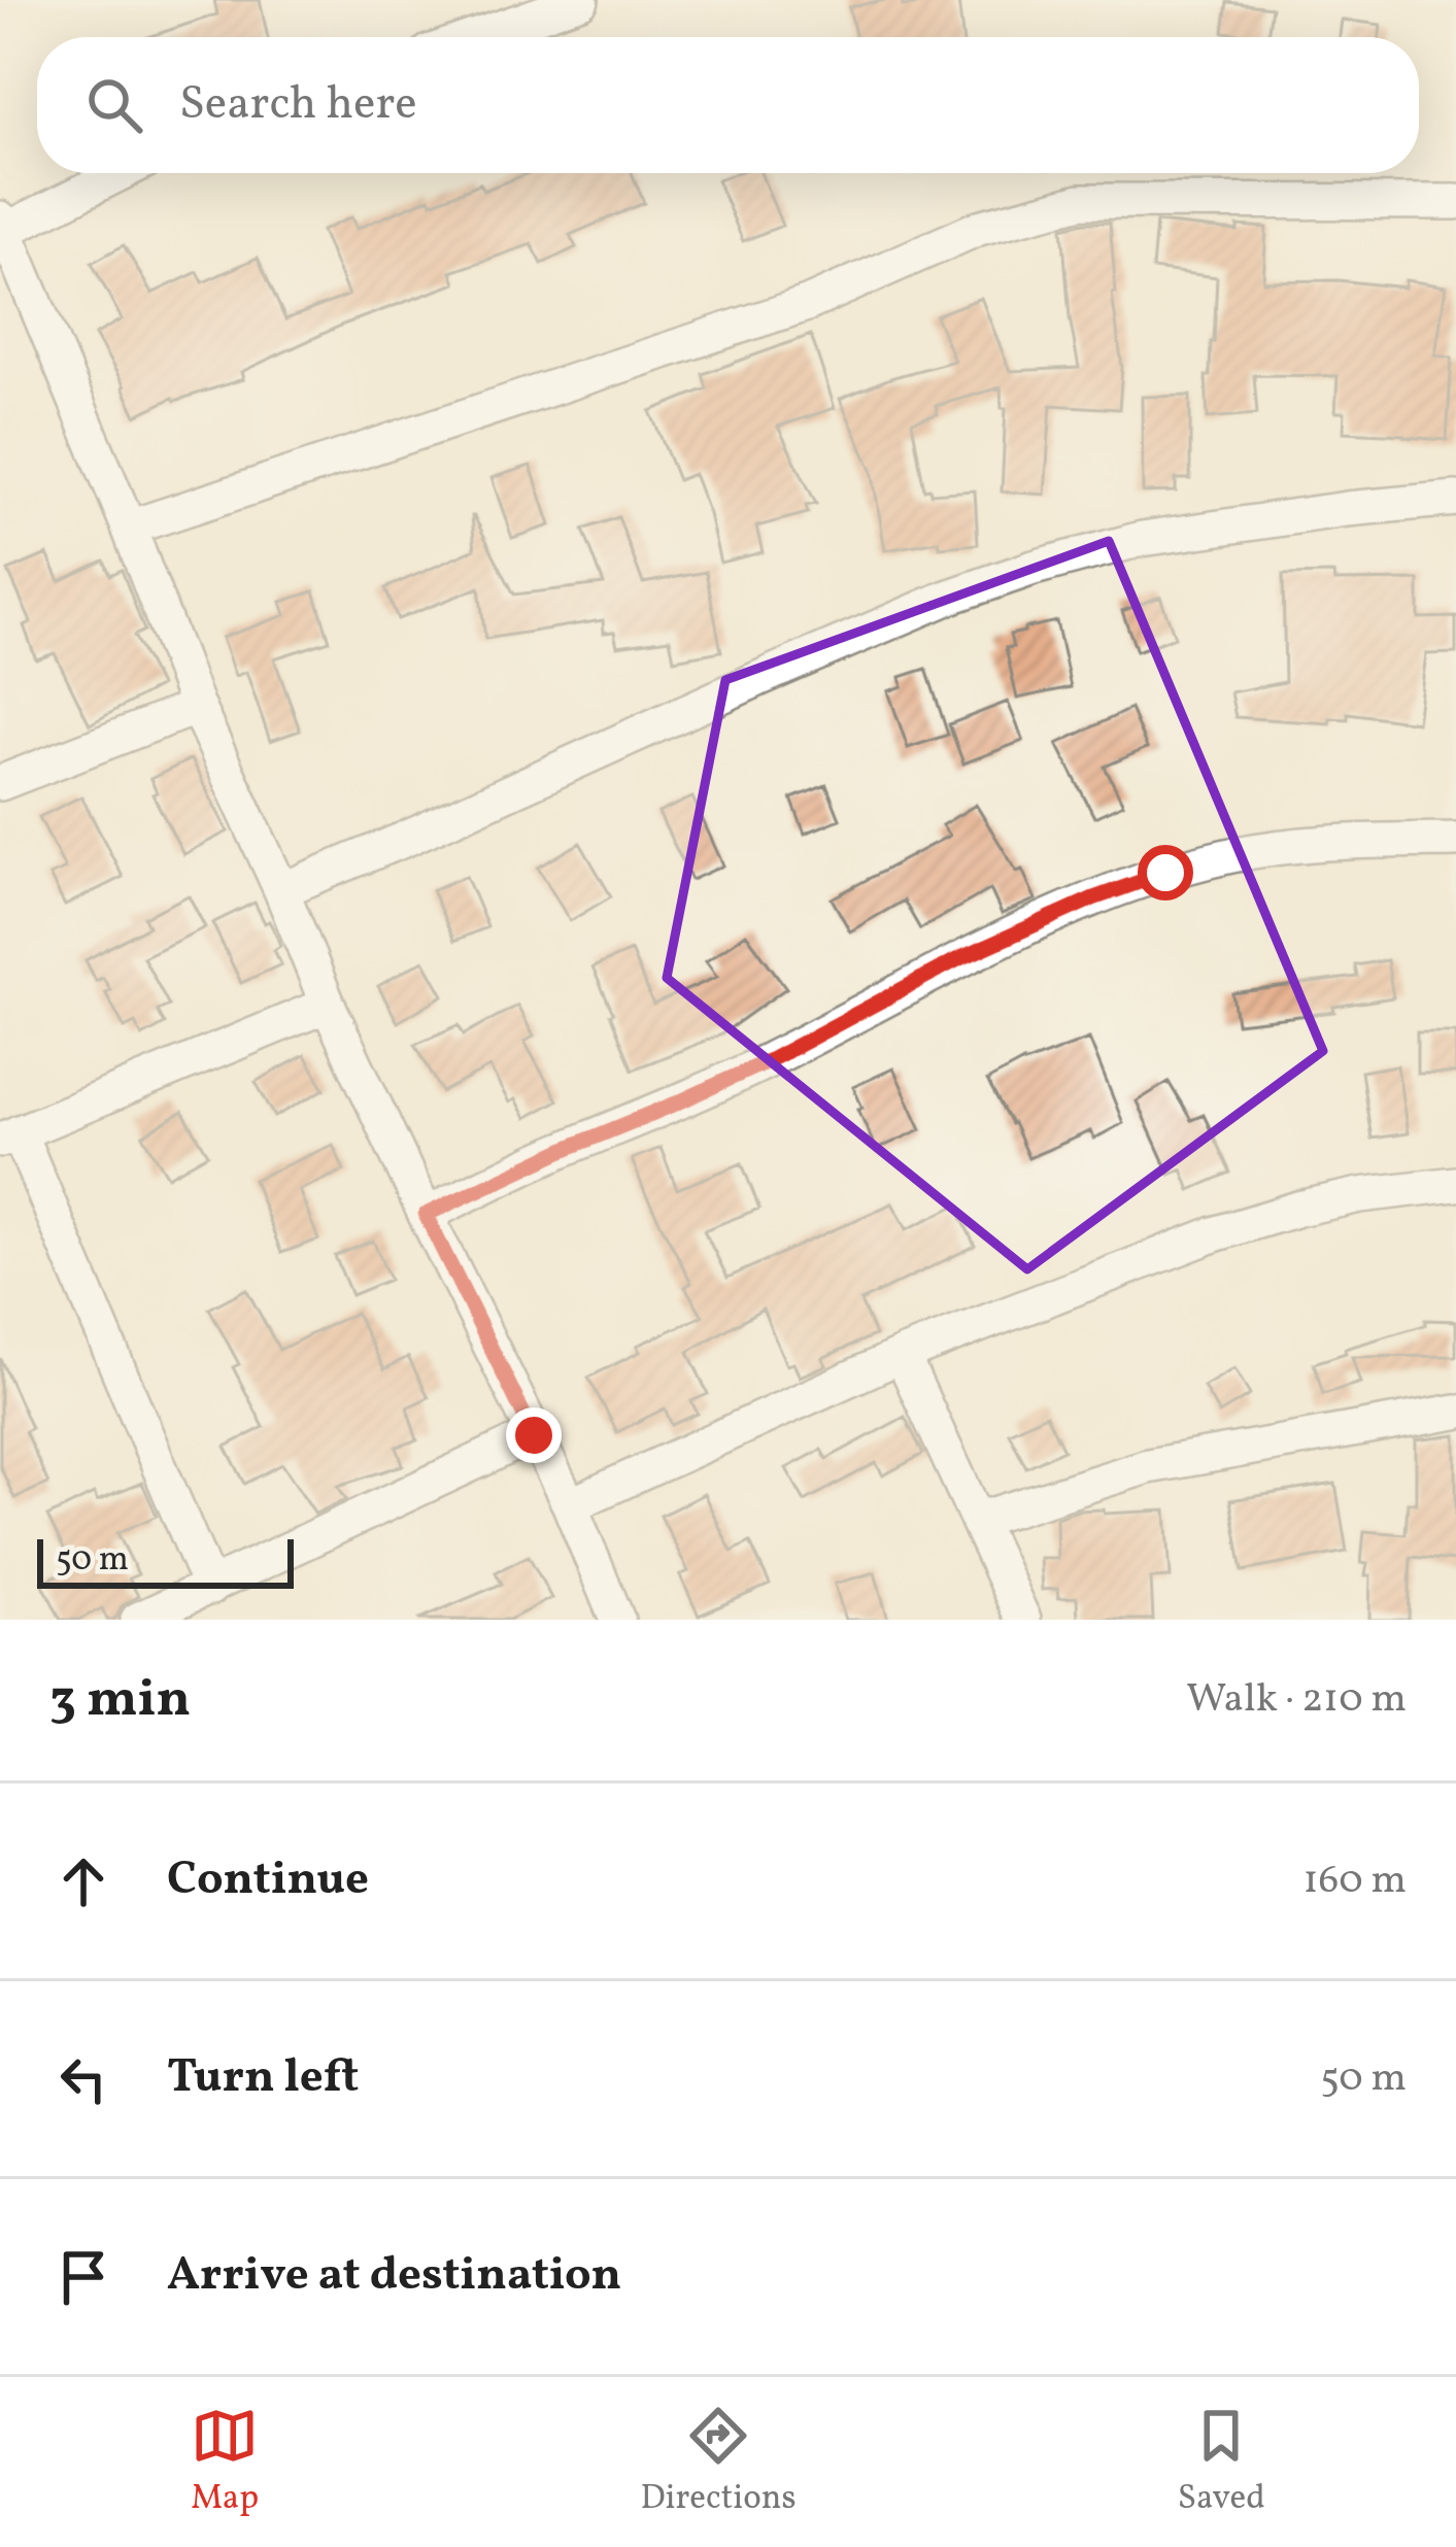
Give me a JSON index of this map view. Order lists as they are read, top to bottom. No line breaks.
{"scale_bar":"50 m","page":{"search":"Search here","scale":"50 m","heading":["3 min","Walk · 210 m"],"list":[["Continue","160 m"],["Turn left","50 m"],"Arrive at destination"],"nav":["Map","Directions","Saved"]}}
